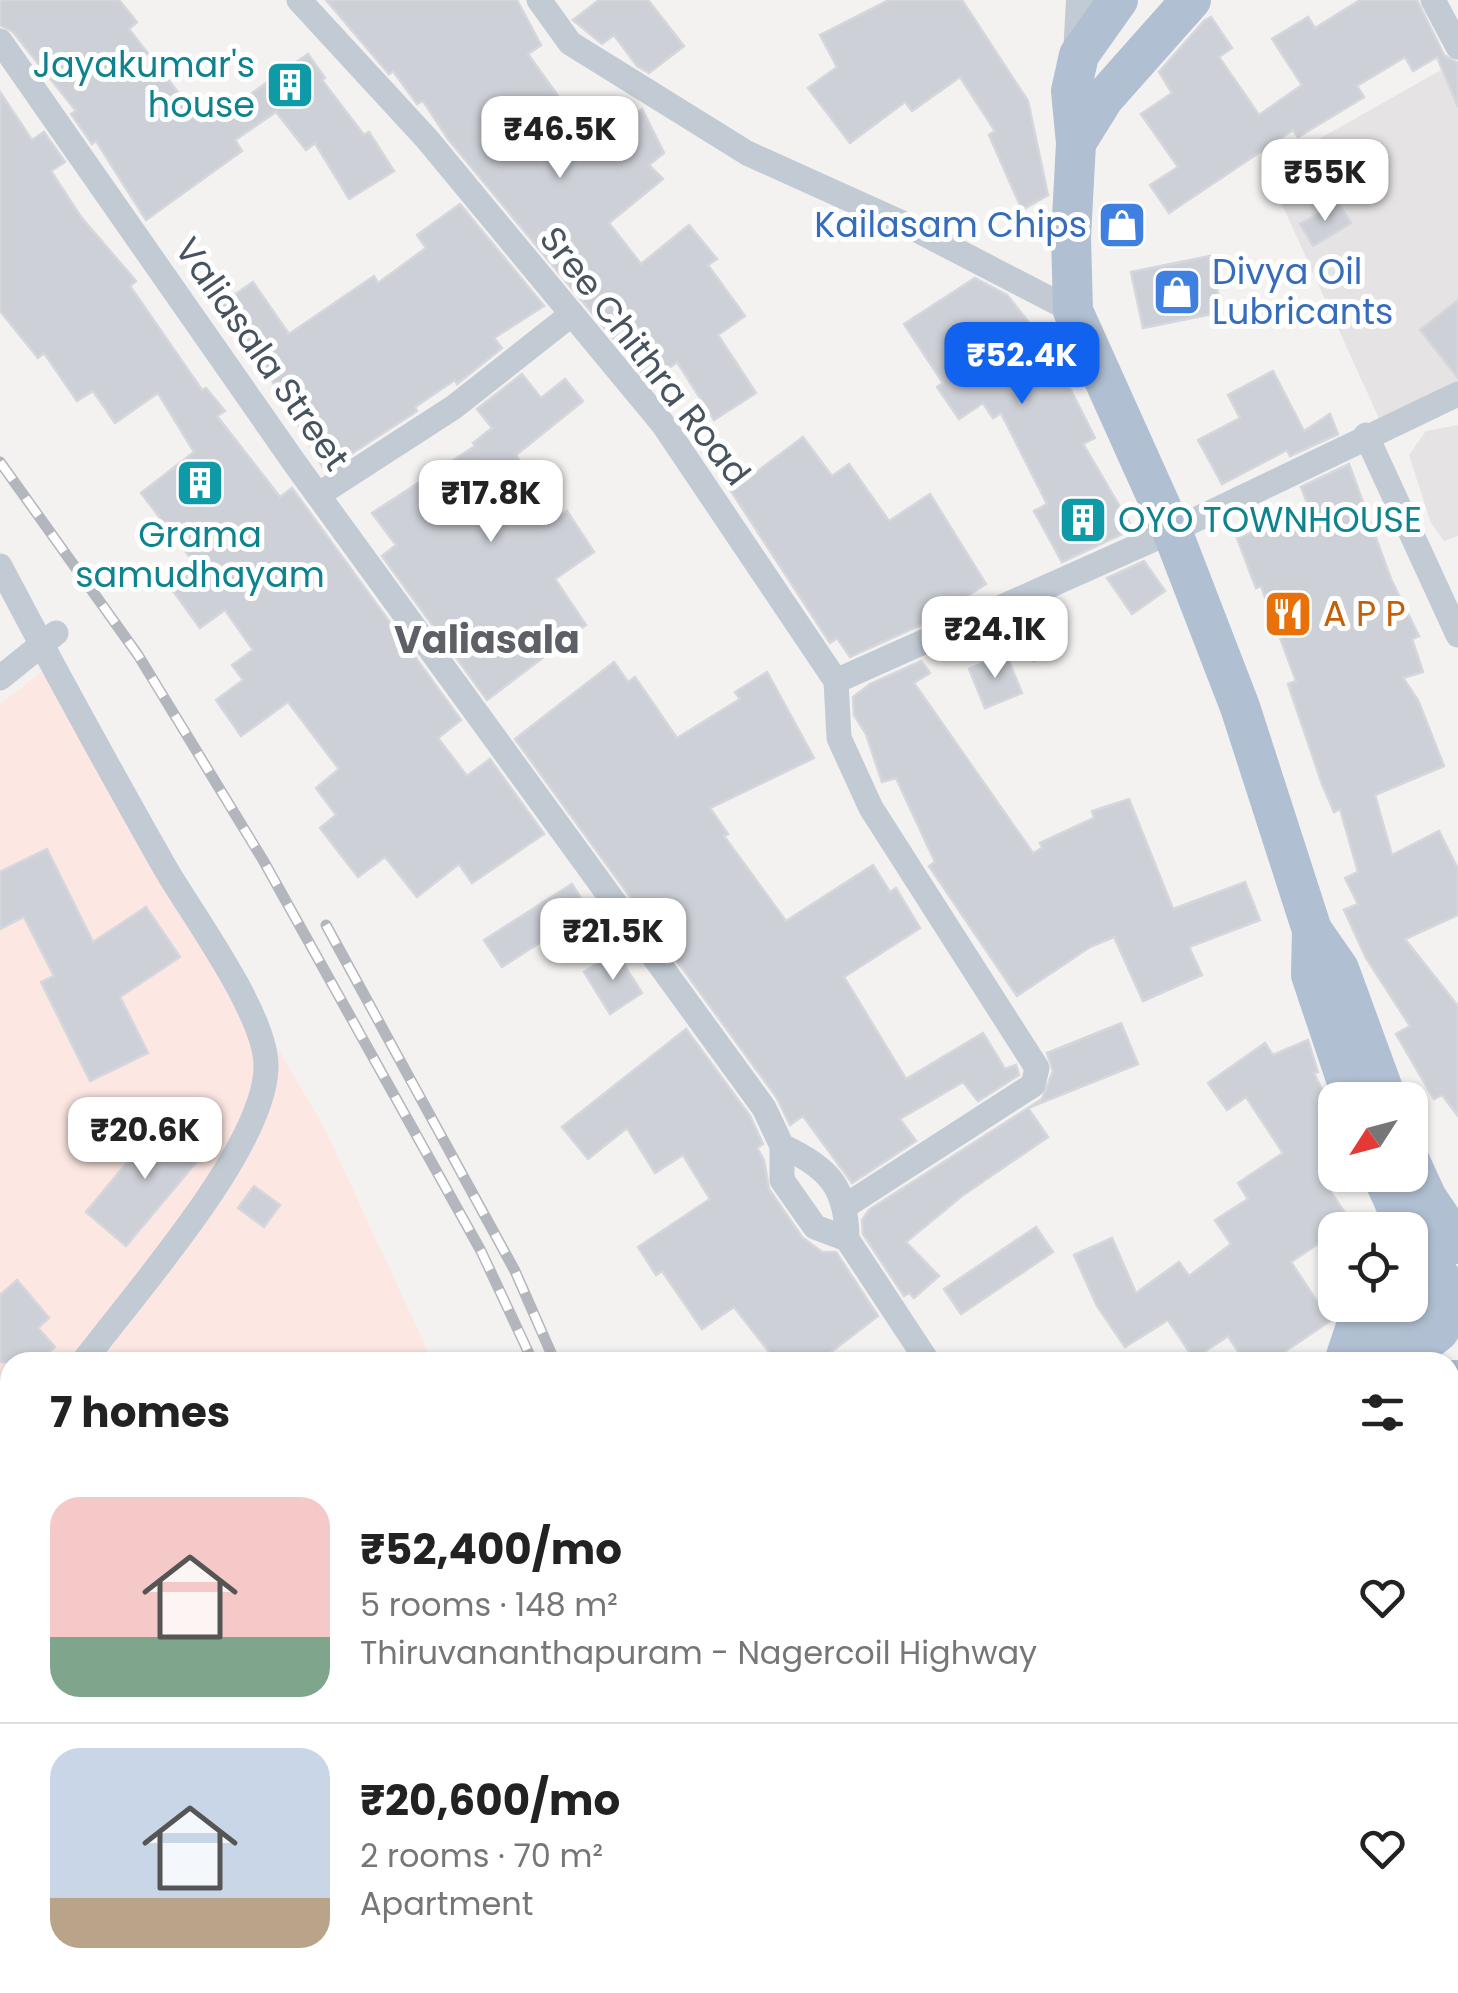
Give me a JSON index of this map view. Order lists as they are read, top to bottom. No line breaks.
{"streets":{"street":["Valiasala Street","Sree Chithra Road"]},"districts":["Valiasala"],"places":{"building":["Jayakumar's house","Grama samudhayam","OYO TOWNHOUSE"],"shop":["Kailasam Chips","Divya Oil Lubricants"],"restaurant":["A P P"]},"north":"bottom left","page":{"price":["₹46.5K","₹55K","₹52.4K","₹17.8K","₹24.1K","₹21.5K","₹20.6K"],"heading":"7 homes","list":[{"name":"₹52,400/mo","note":"5 rooms · 148 m² · Thiruvananthapuram - Nagercoil Highway"},{"name":"₹20,600/mo","note":"2 rooms · 70 m² · Apartment"}]}}
